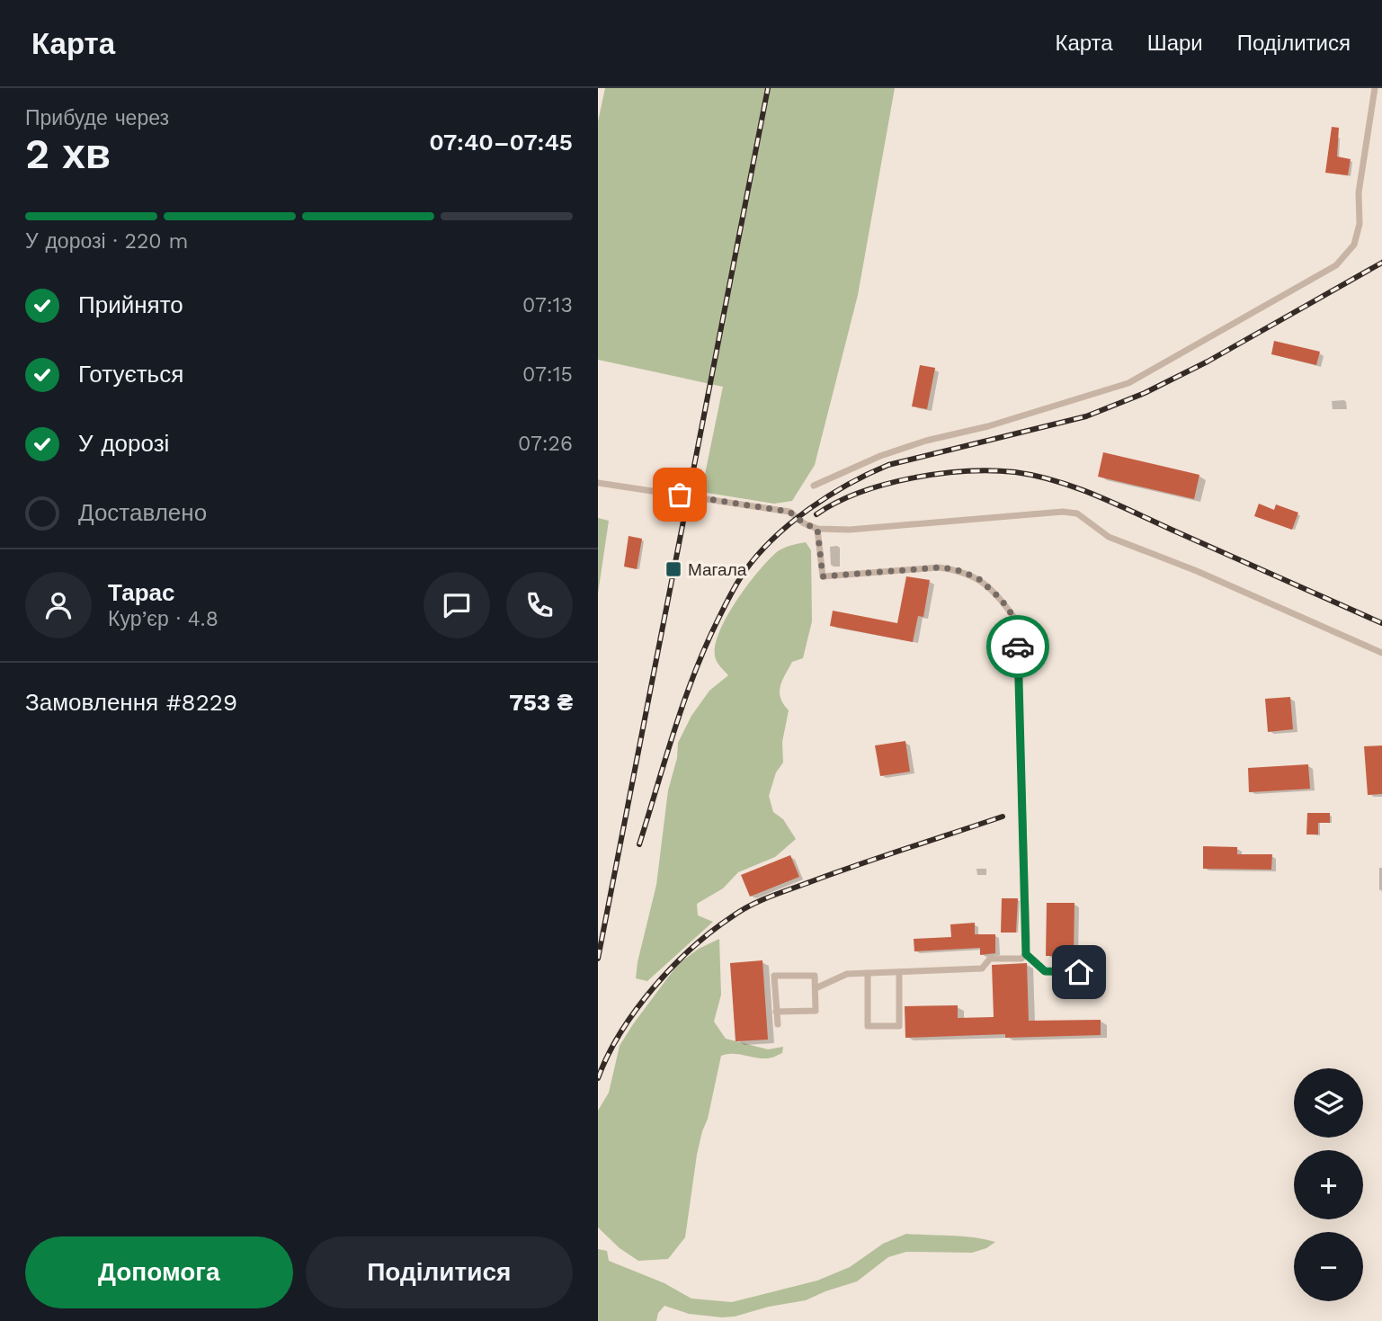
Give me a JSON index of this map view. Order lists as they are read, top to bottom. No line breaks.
{"places":{"transit":["Магала"]},"page":{"header":"Карта","nav":["Карта","Шари","Поділитися"],"heading":["2 хв","Прибуде через","07:40–07:45"],"panel":["Тарас","Кур’єр · 4.8","Замовлення #8229","753 ₴"],"bar":"У дорозі · 220 m","list":[["Прийнято","07:13"],["Готується","07:15"],["У дорозі","07:26"],"Доставлено"],"map_buttons":["+","−"],"buttons":["Допомога","Поділитися"]}}
